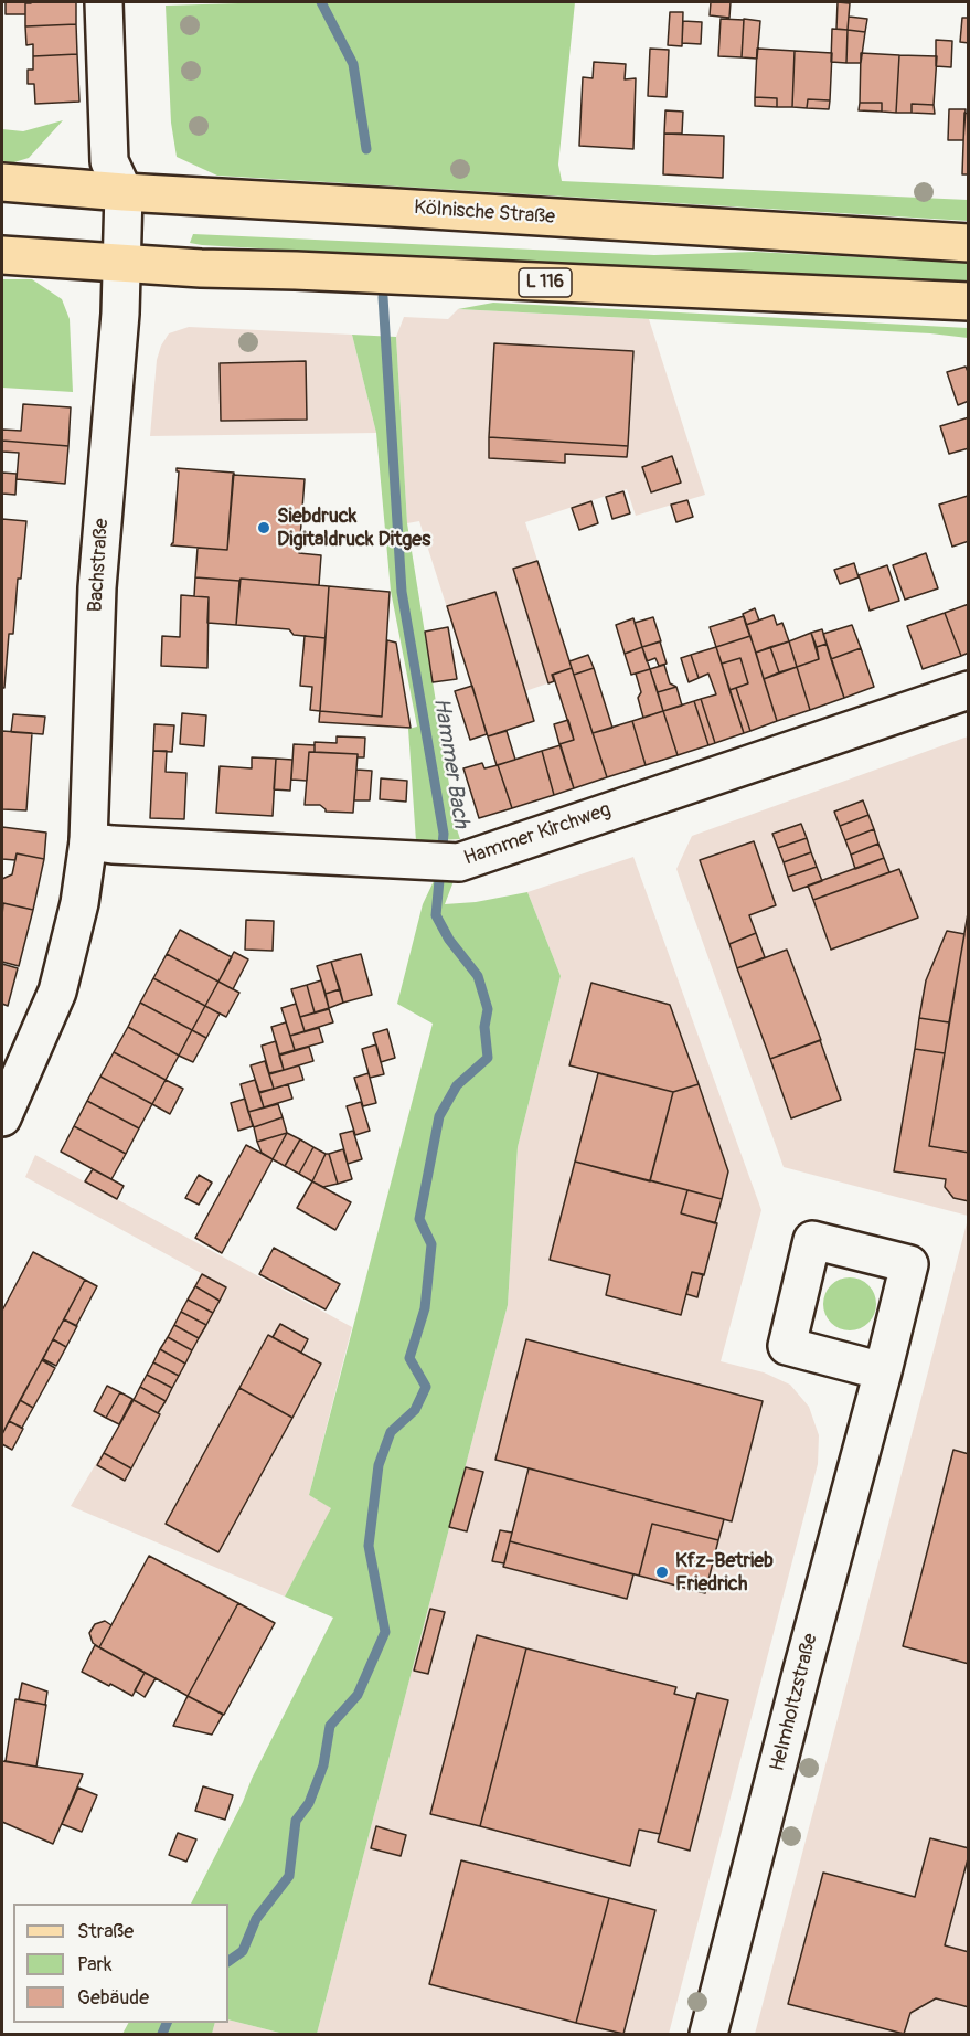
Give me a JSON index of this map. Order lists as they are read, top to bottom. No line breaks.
{"streets":{"main road":["Kölnische Straße","L 116"],"street":["Bachstraße","Hammer Kirchweg","Helmholtzstraße"]},"crossings":[["Kölnische Straße","Bachstraße"],["L 116","Bachstraße"],["Bachstraße","Hammer Kirchweg"]],"water":["Hammer Bach"],"places":["Siebdruck Digitaldruck Ditges","Kfz-Betrieb Friedrich"],"legend":["Straße","Park","Gebäude"]}
